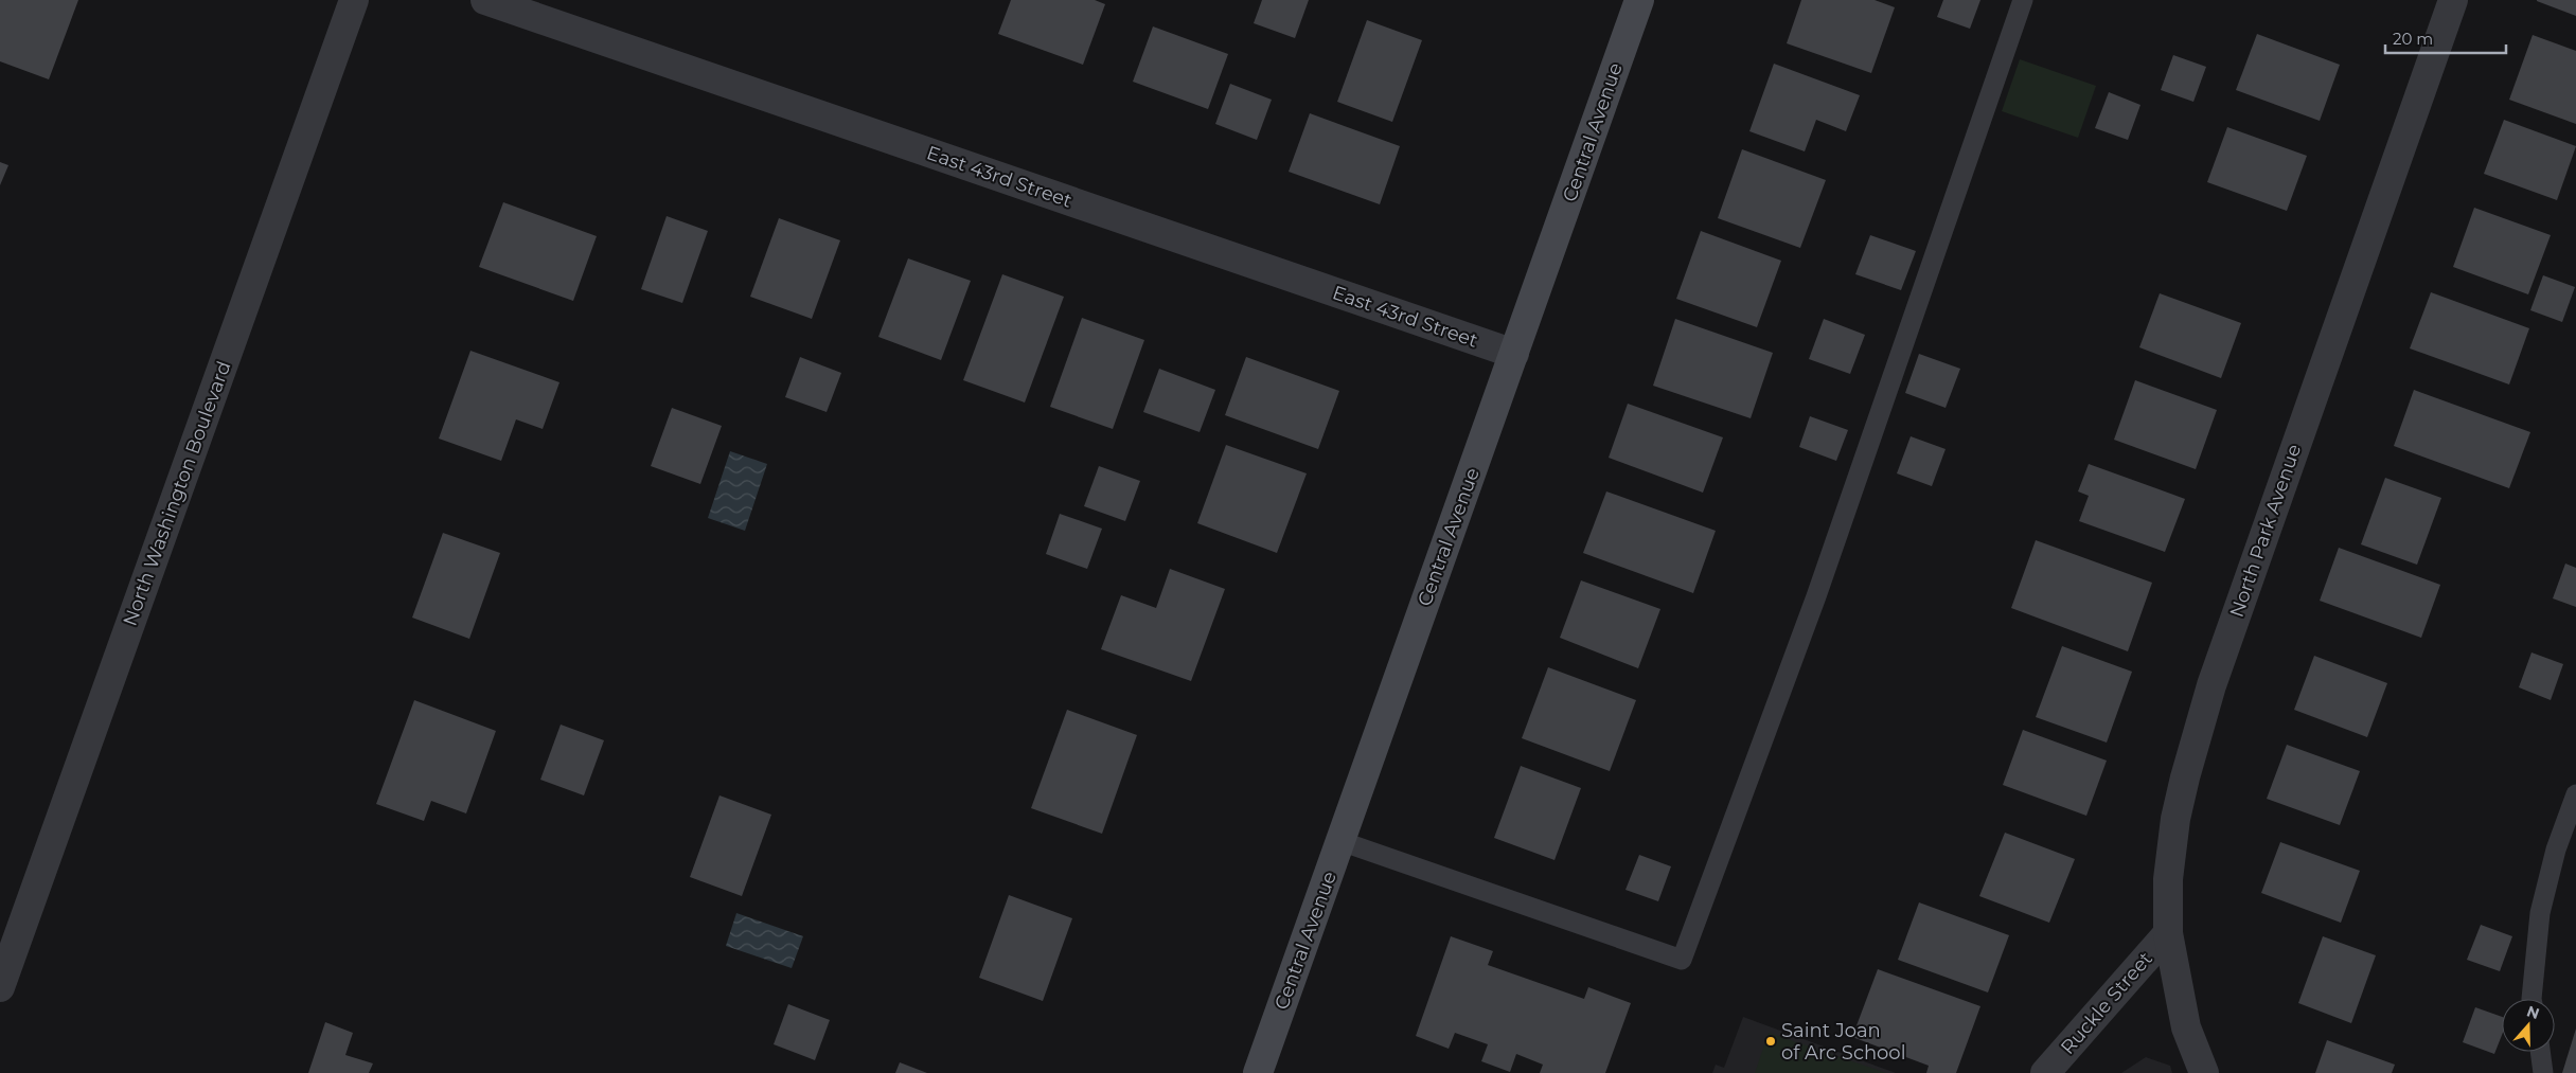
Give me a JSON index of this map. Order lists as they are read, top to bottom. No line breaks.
{"streets":{"main road":["Central Avenue"],"street":["East 43rd Street","North Washington Boulevard","North Park Avenue","Ruckle Street"]},"crossings":[["Central Avenue","East 43rd Street"],["North Park Avenue","Ruckle Street"]],"places":["Saint Joan of Arc School"],"scale_bar":"20 m","north":"top"}
